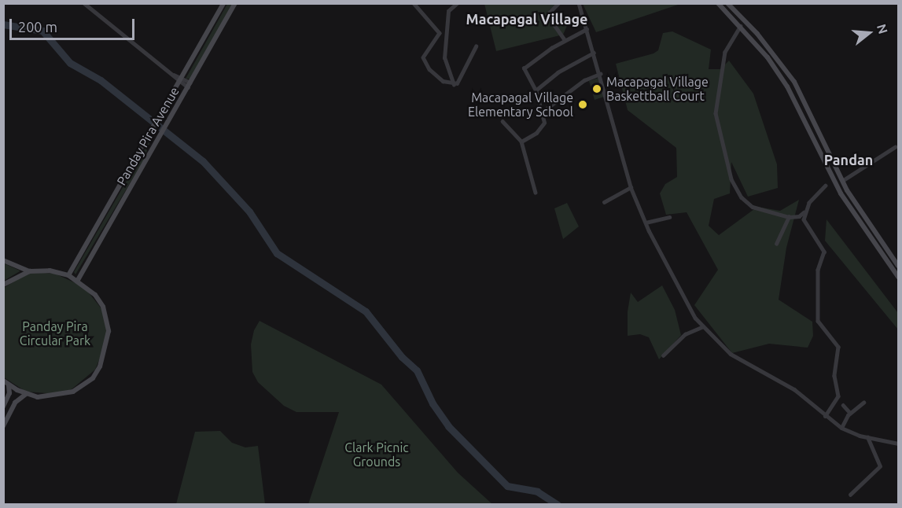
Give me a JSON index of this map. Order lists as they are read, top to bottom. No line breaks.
{"streets":{"main road":["Panday Pira Avenue"]},"districts":["Macapagal Village","Pandan"],"parks":["Panday Pira Circular Park","Clark Picnic Grounds"],"places":["Macapagal Village Baskettball Court","Macapagal Village Elementary School"],"scale_bar":"200 m","north":"right"}
